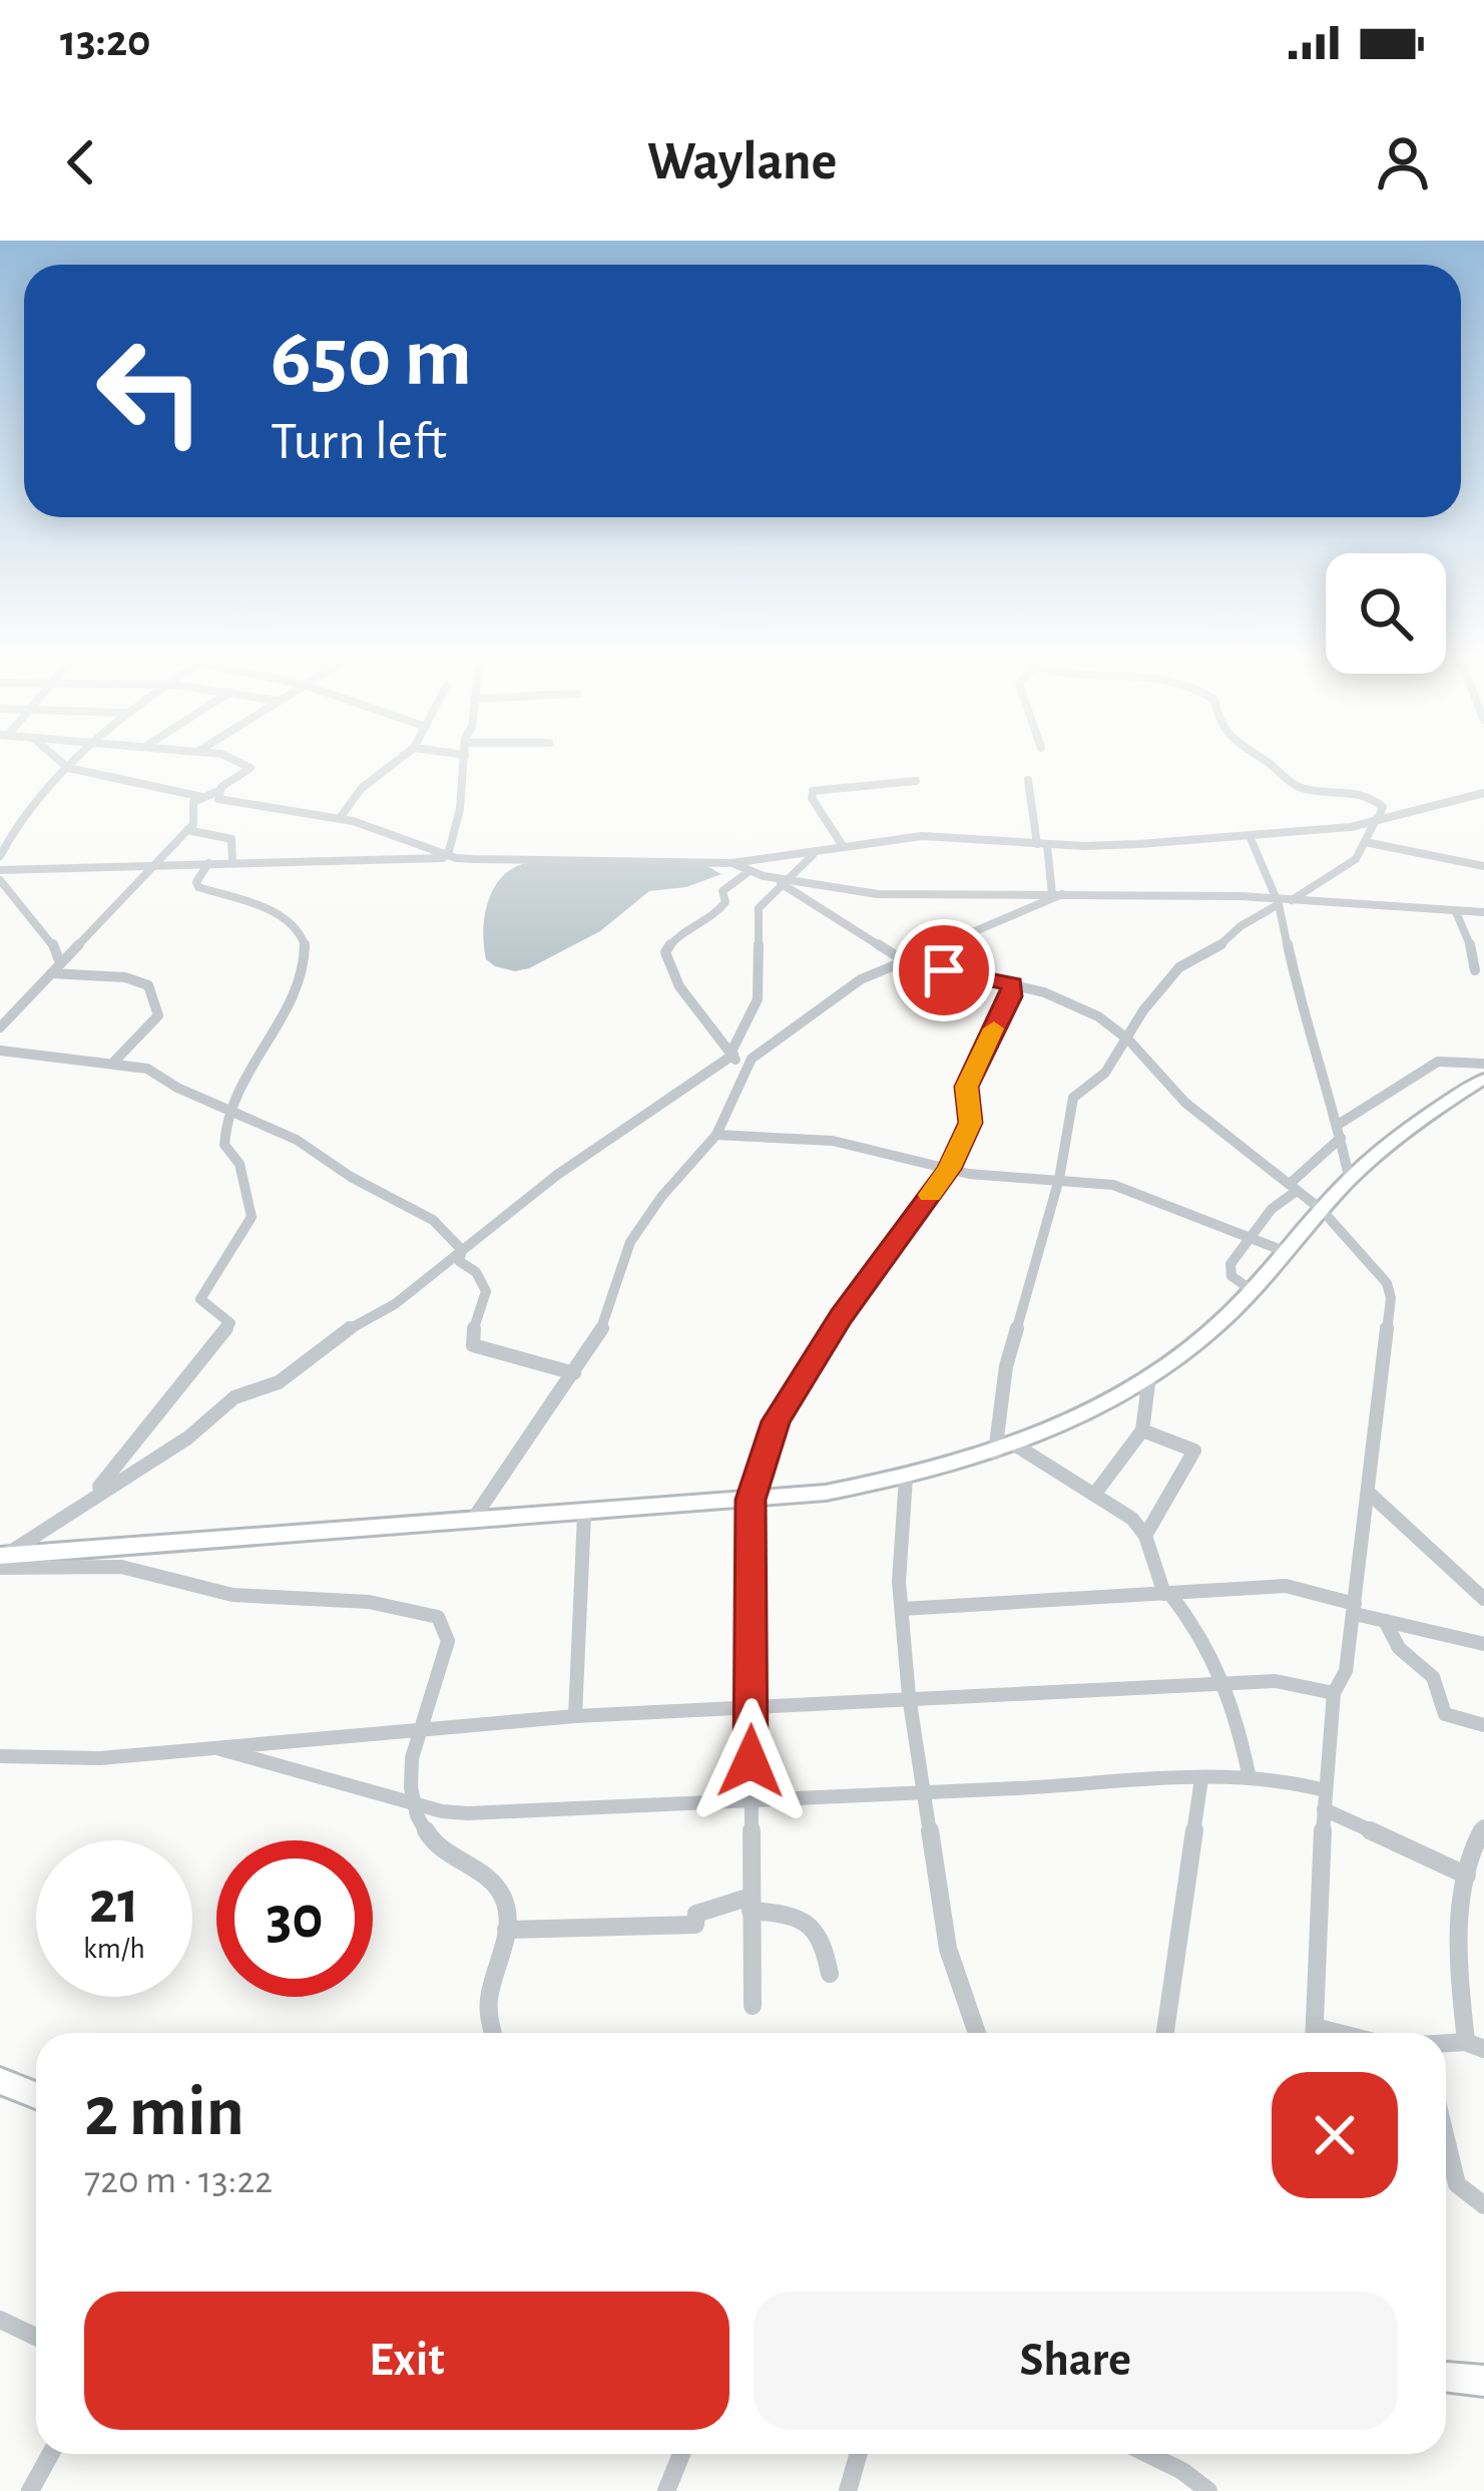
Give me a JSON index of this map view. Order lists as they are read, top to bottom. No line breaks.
{"page":{"status":"13:20","header":"Waylane","turn":["650 m","Turn left"],"speed":"21 km/h","limit":"30","heading":["2 min","720 m · 13:22"],"buttons":["Exit","Share"]}}
